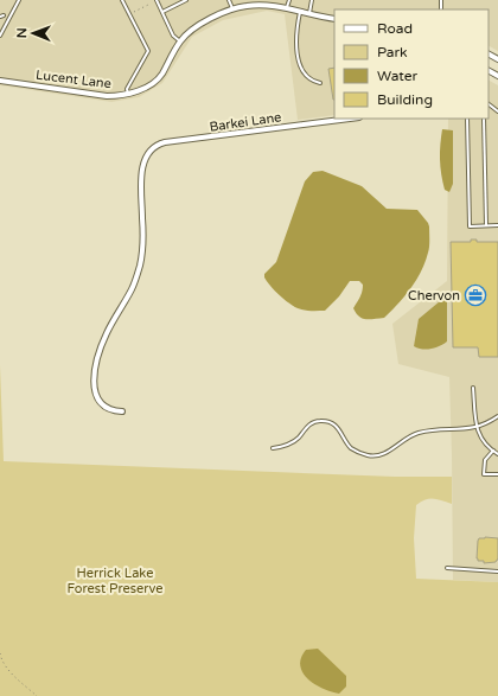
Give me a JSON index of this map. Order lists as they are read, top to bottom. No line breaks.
{"streets":{"street":["Lucent Lane","Barkei Lane"]},"parks":["Herrick Lake Forest Preserve"],"places":{"office":["Chervon"]},"legend":["Road","Park","Water","Building"],"north":"left"}
